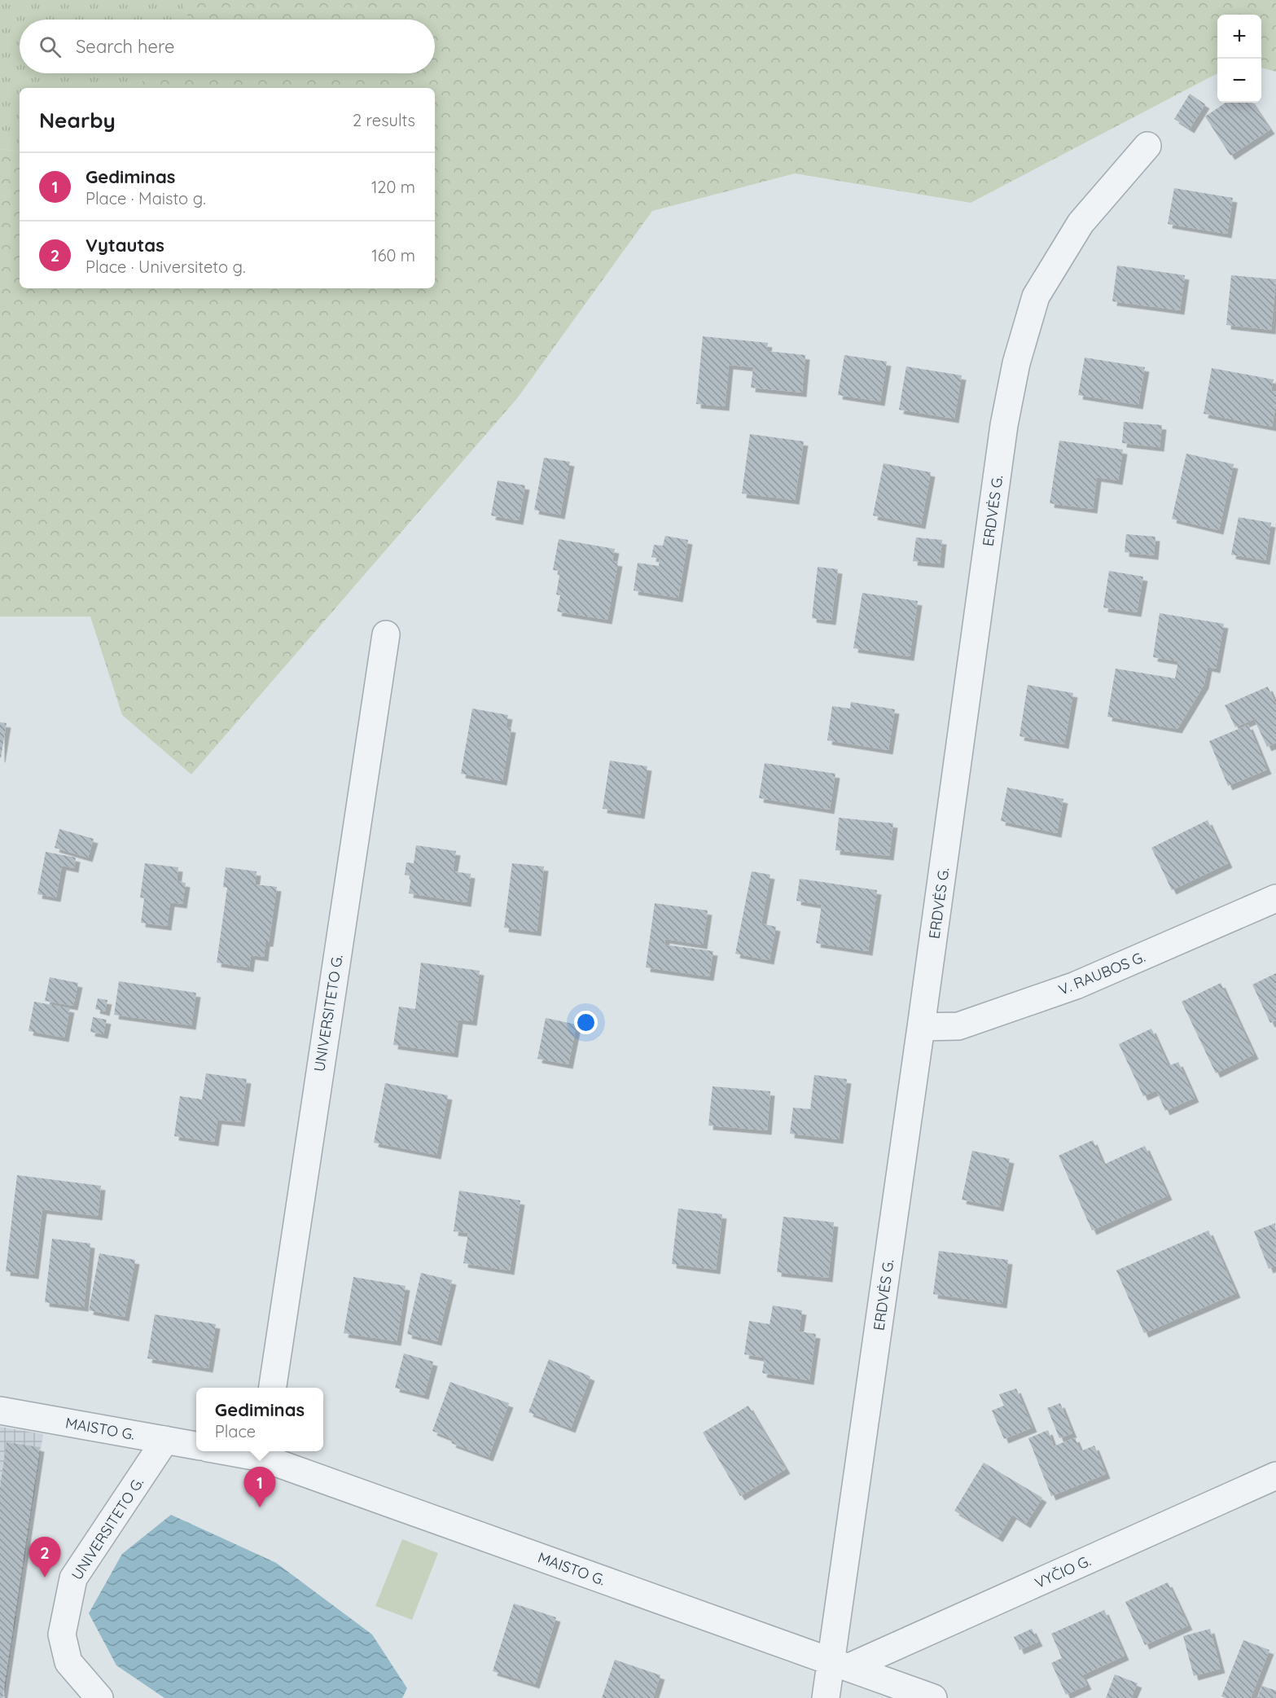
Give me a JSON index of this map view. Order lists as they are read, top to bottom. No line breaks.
{"streets":{"street":["ERDVĖS G.","V. RAUBOS G.","UNIVERSITETO G.","MAISTO G.","VYČIO G."]},"crossings":[["ERDVĖS G.","V. RAUBOS G."],["ERDVĖS G.","MAISTO G."],["ERDVĖS G.","VYČIO G."],["UNIVERSITETO G.","MAISTO G."],["MAISTO G.","VYČIO G."]],"page":{"map_buttons":["+","−"],"search":"Search here","heading":["Nearby","2 results"],"list":[{"mark":"1","name":"Gediminas","note":"Place · Maisto g.","value":"120 m"},{"mark":"2","name":"Vytautas","note":"Place · Universiteto g.","value":"160 m"}],"popup":["Gediminas","Place"],"pins":["1","2"]}}
